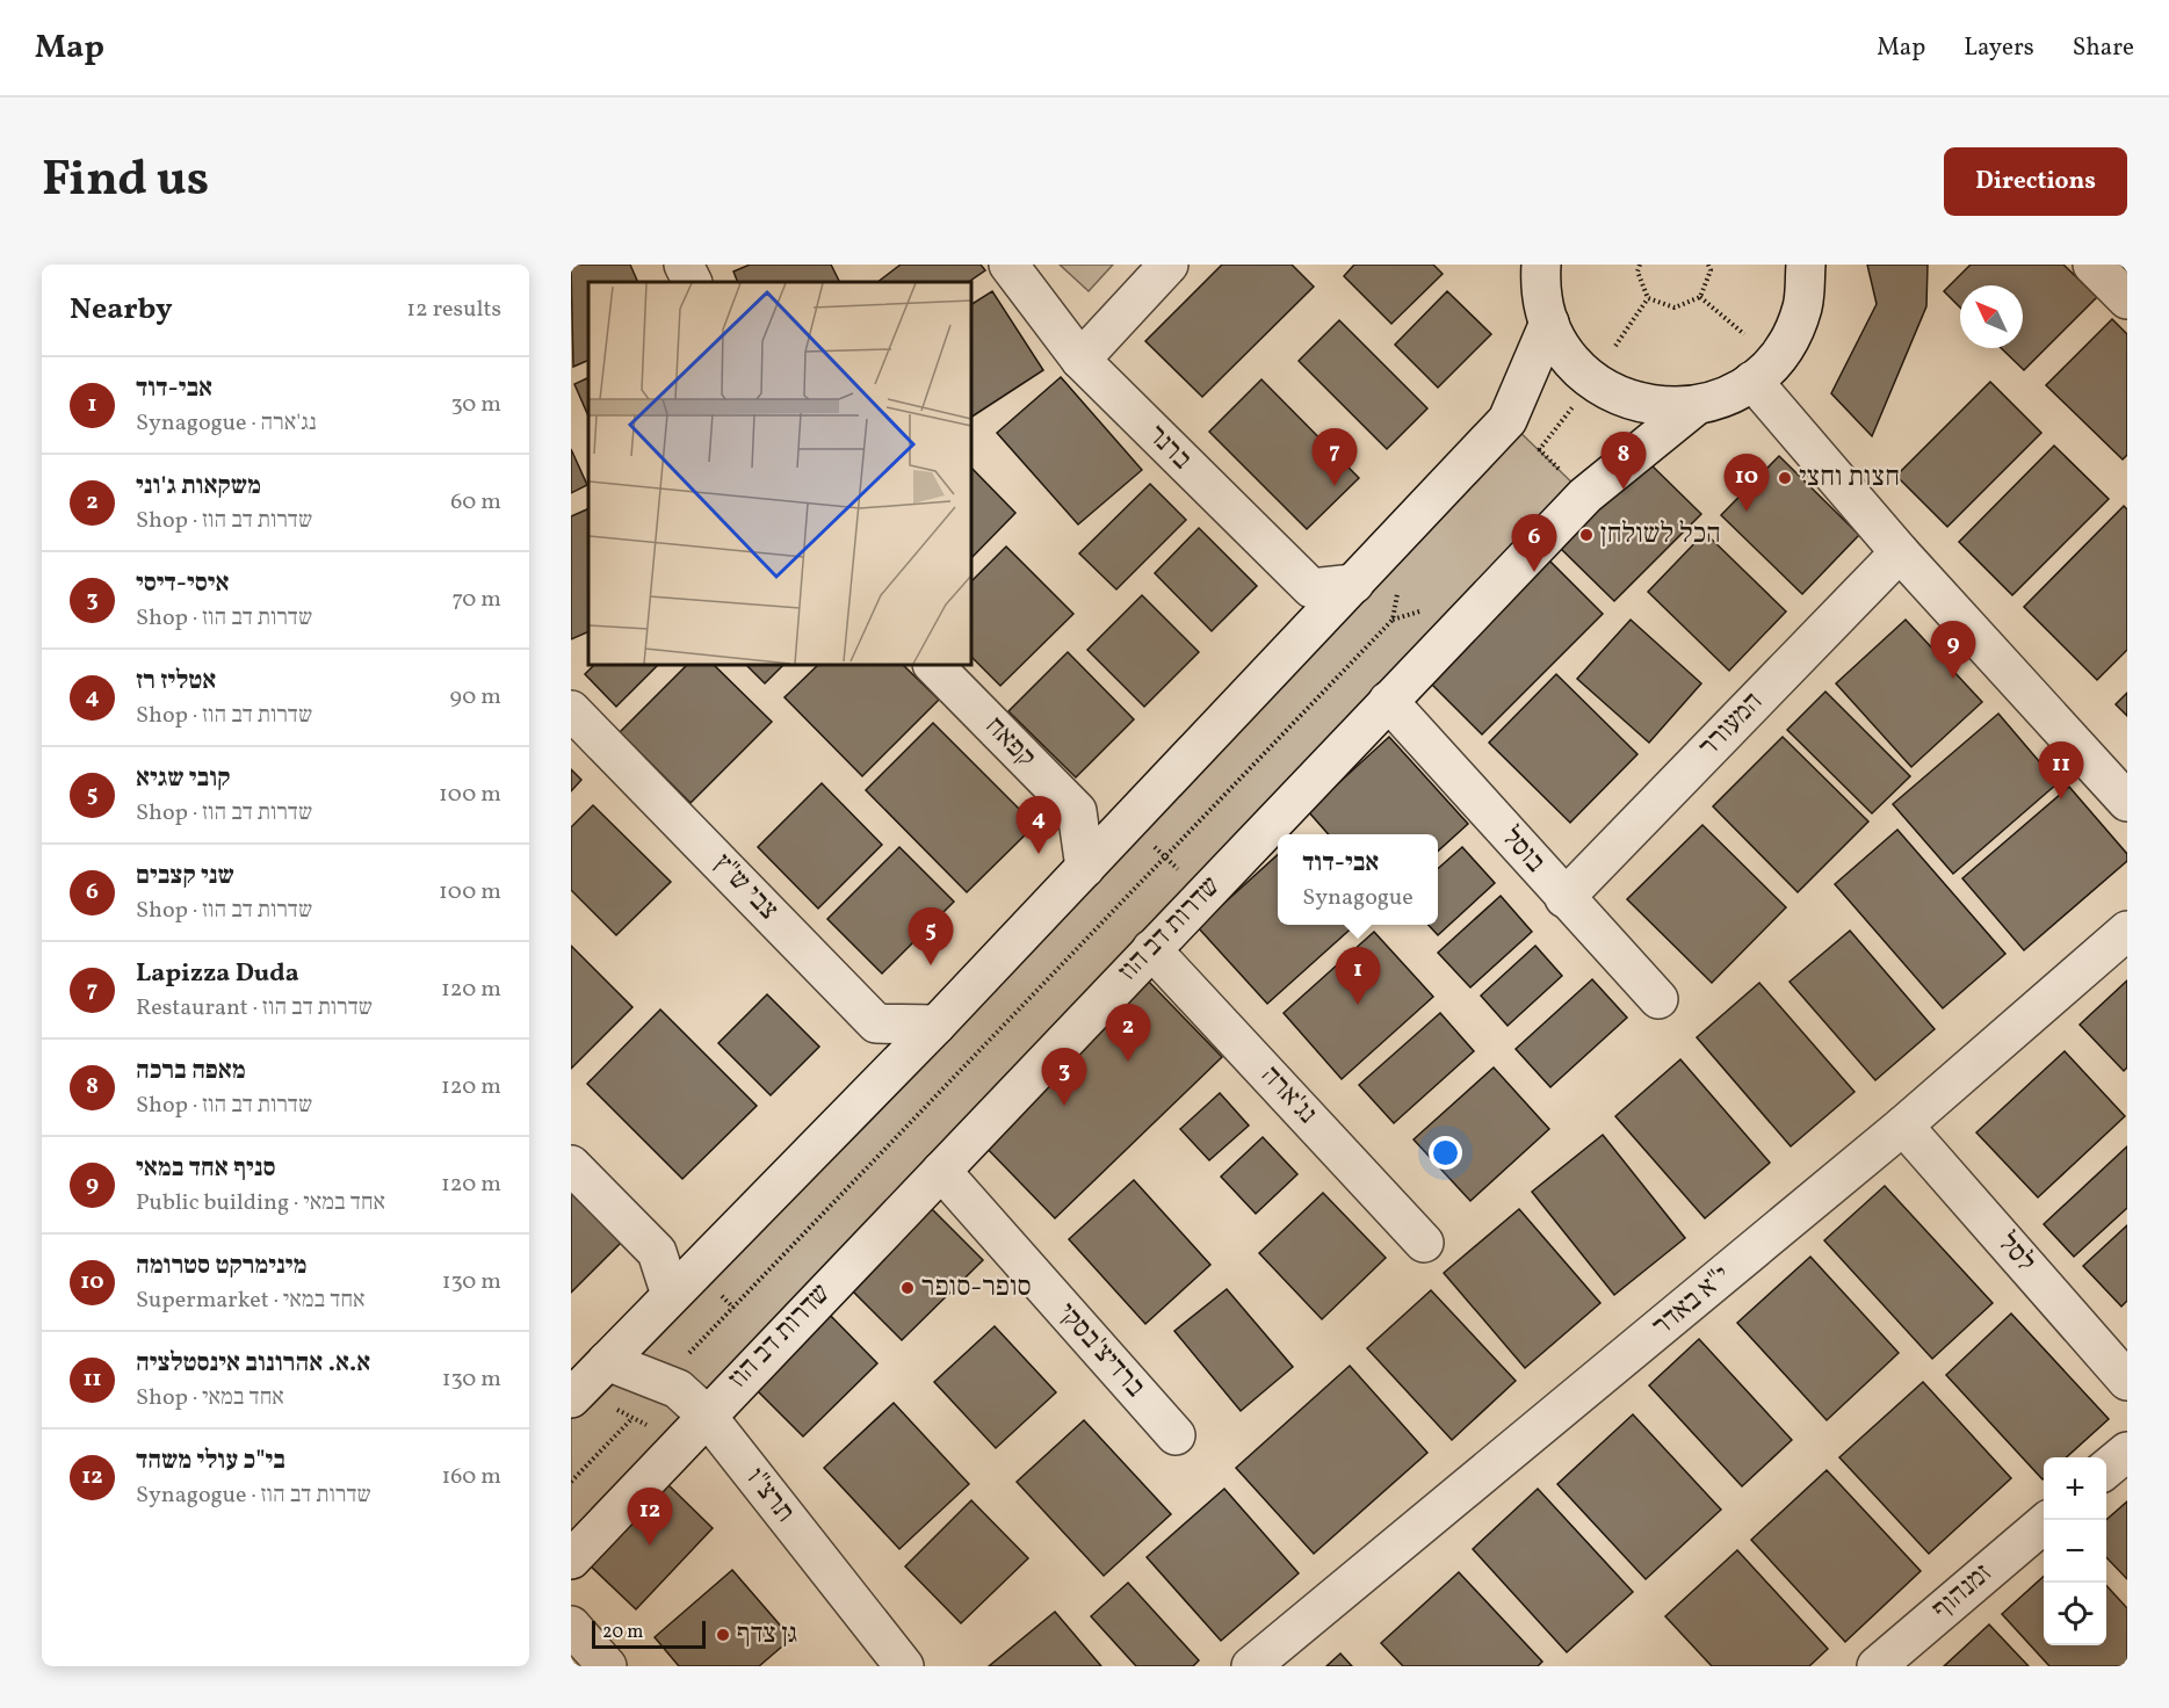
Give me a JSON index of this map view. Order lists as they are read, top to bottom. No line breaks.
{"streets":{"street":["ברנר","המעורר","קפאח","בוסל","צבי ש\"ץ","שדרות דב הוז","נג'ארה","לסל","י\"א באדר","ברדיצ'בסקי","תרצ\"ו","זמנהוף"]},"crossings":[["המעורר","בוסל"],["בוסל","שדרות דב הוז"],["שדרות דב הוז","נג'ארה"],["שדרות דב הוז","ברדיצ'בסקי"],["שדרות דב הוז","תרצ\"ו"],["לסל","י\"א באדר"]],"places":["חצות וחצי","הכל לשולחן","סופר-סופר","גן צדף"],"scale_bar":"20 m","north":"top left","page":{"header":"Map","nav":["Map","Layers","Share"],"title":"Find us","buttons":"Directions","heading":["Nearby","12 results"],"list":[{"mark":"1","name":"אבי-דוד","note":"Synagogue · נג'ארה","value":"30 m"},{"mark":"2","name":"משקאות ג'וני","note":"Shop · שדרות דב הוז","value":"60 m"},{"mark":"3","name":"איסי-דיסי","note":"Shop · שדרות דב הוז","value":"70 m"},{"mark":"4","name":"אטליז רז","note":"Shop · שדרות דב הוז","value":"90 m"},{"mark":"5","name":"קובי שגיא","note":"Shop · שדרות דב הוז","value":"100 m"},{"mark":"6","name":"שני קצבים","note":"Shop · שדרות דב הוז","value":"100 m"},{"mark":"7","name":"Lapizza Duda","note":"Restaurant · שדרות דב הוז","value":"120 m"},{"mark":"8","name":"מאפה ברכה","note":"Shop · שדרות דב הוז","value":"120 m"},{"mark":"9","name":"סניף אחד במאי","note":"Public building · אחד במאי","value":"120 m"},{"mark":"10","name":"מינימרקט סטרומה","note":"Supermarket · אחד במאי","value":"130 m"},{"mark":"11","name":"א.א. אהרונוב אינסטלציה","note":"Shop · אחד במאי","value":"130 m"},{"mark":"12","name":"בי\"כ עולי משהד","note":"Synagogue · שדרות דב הוז","value":"160 m"}],"pins":["7","8","10","6","9","11","4","5","1","2","3","12"],"popup":["אבי-דוד","Synagogue"],"map_buttons":["+","−"],"scale":"20 m"}}
